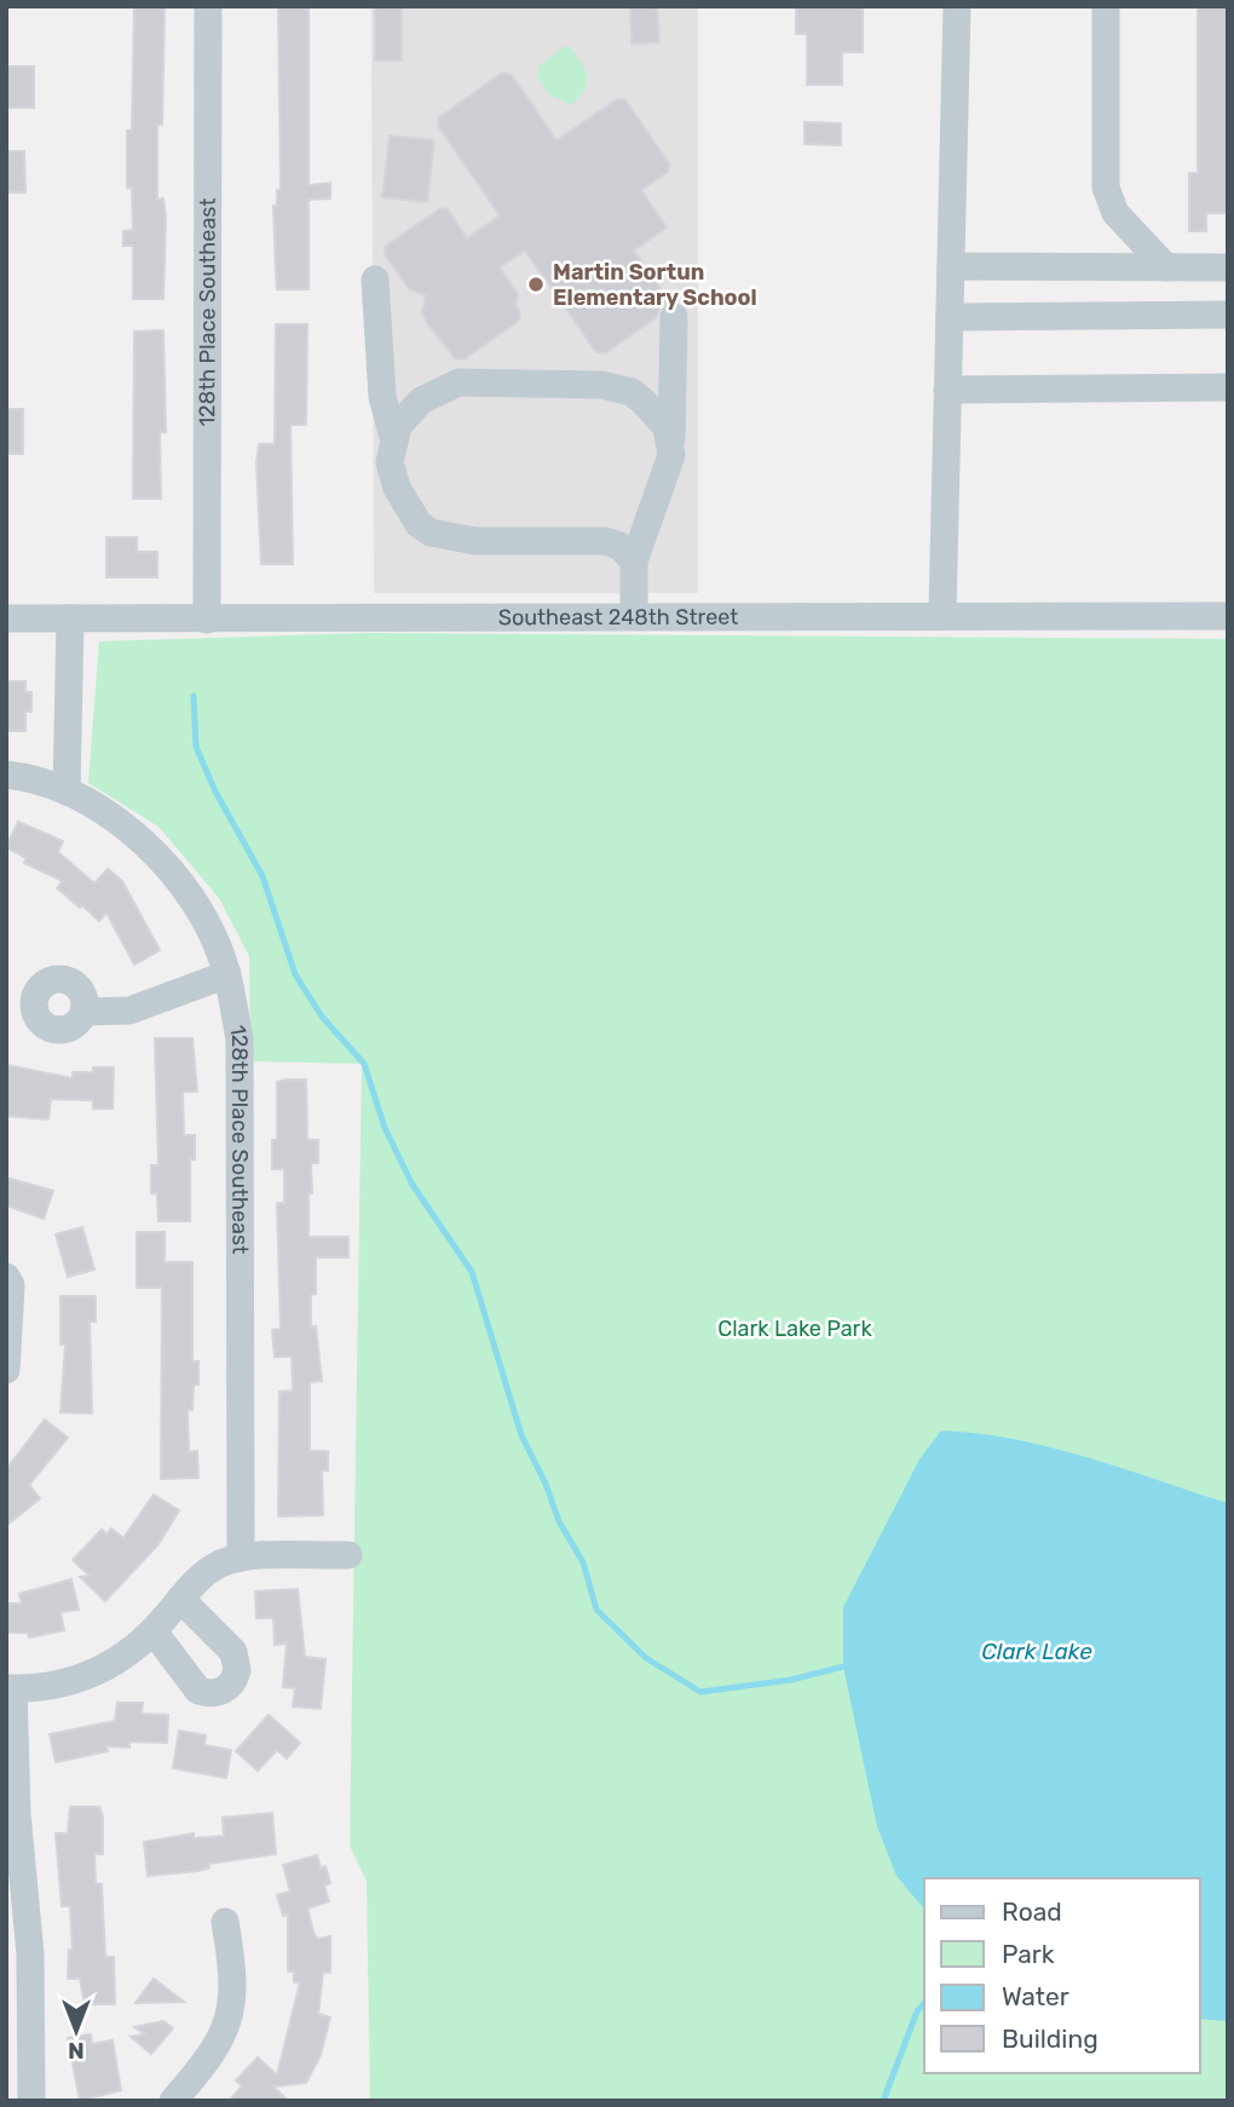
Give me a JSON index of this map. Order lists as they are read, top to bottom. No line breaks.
{"streets":{"street":["128th Place Southeast","Southeast 248th Street"]},"crossings":[["128th Place Southeast","Southeast 248th Street"]],"water":["Clark Lake"],"parks":["Clark Lake Park"],"places":["Martin Sortun Elementary School"],"legend":["Road","Park","Water","Building"],"north":"bottom"}
